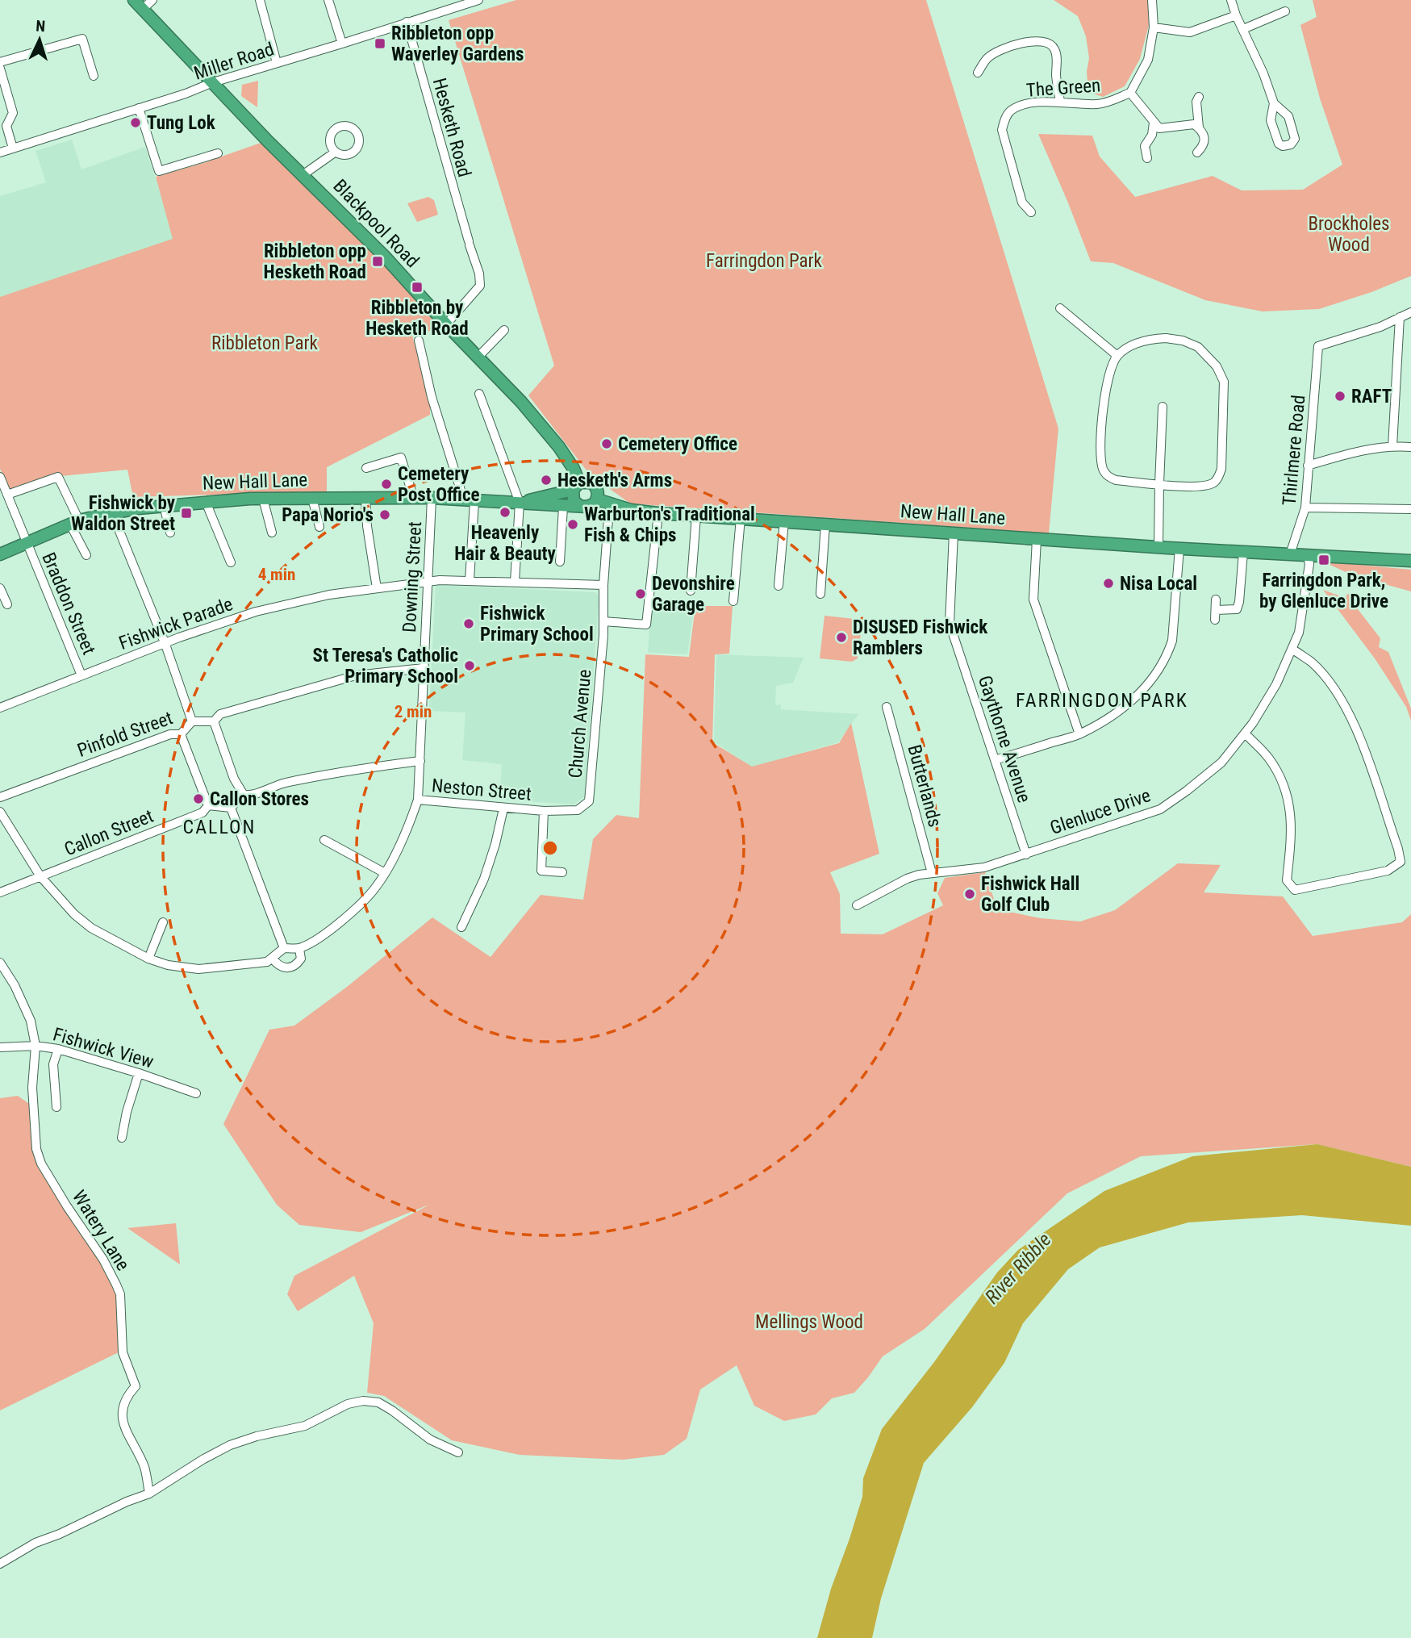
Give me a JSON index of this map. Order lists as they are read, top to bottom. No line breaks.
{"streets":{"highway":["Blackpool Road","New Hall Lane"],"street":["Miller Road","The Green","Hesketh Road","Thirlmere Road","Downing Street","Braddon Street","Fishwick Parade","Church Avenue","Pinfold Street","Gaythorne Avenue","Butterlands","Neston Street","Glenluce Drive","Callon Street","Fishwick View","Watery Lane"]},"crossings":[["Miller Road","Hesketh Road"],["Miller Road","Blackpool Road"],["Hesketh Road","Blackpool Road"],["Blackpool Road","New Hall Lane"],["Thirlmere Road","New Hall Lane"],["New Hall Lane","Downing Street"],["New Hall Lane","Braddon Street"],["New Hall Lane","Gaythorne Avenue"],["New Hall Lane","Glenluce Drive"],["Downing Street","Fishwick Parade"],["Downing Street","Pinfold Street"],["Downing Street","Neston Street"],["Braddon Street","Fishwick Parade"],["Fishwick Parade","Church Avenue"],["Church Avenue","Neston Street"],["Gaythorne Avenue","Glenluce Drive"],["Butterlands","Glenluce Drive"],["Fishwick View","Watery Lane"]],"districts":["FARRINGDON PARK","CALLON"],"water":["River Ribble"],"parks":["Brockholes Wood","Farringdon Park","Ribbleton Park","Mellings Wood"],"places":{"transit":["Ribbleton opp Waverley Gardens","Ribbleton opp Hesketh Road","Ribbleton by Hesketh Road","Fishwick by Waldon Street","Farringdon Park, by Glenluce Drive"],"other":["Tung Lok","RAFT","Cemetery Office","Hesketh's Arms","Cemetery Post Office","Heavenly Hair & Beauty","Papa Norio's","Warburton's Traditional Fish & Chips","Nisa Local","Devonshire Garage","Fishwick Primary School","DISUSED Fishwick Ramblers","St Teresa's Catholic Primary School","Callon Stores","Fishwick Hall Golf Club"]},"north":"top","rings":["4 min","2 min"]}
